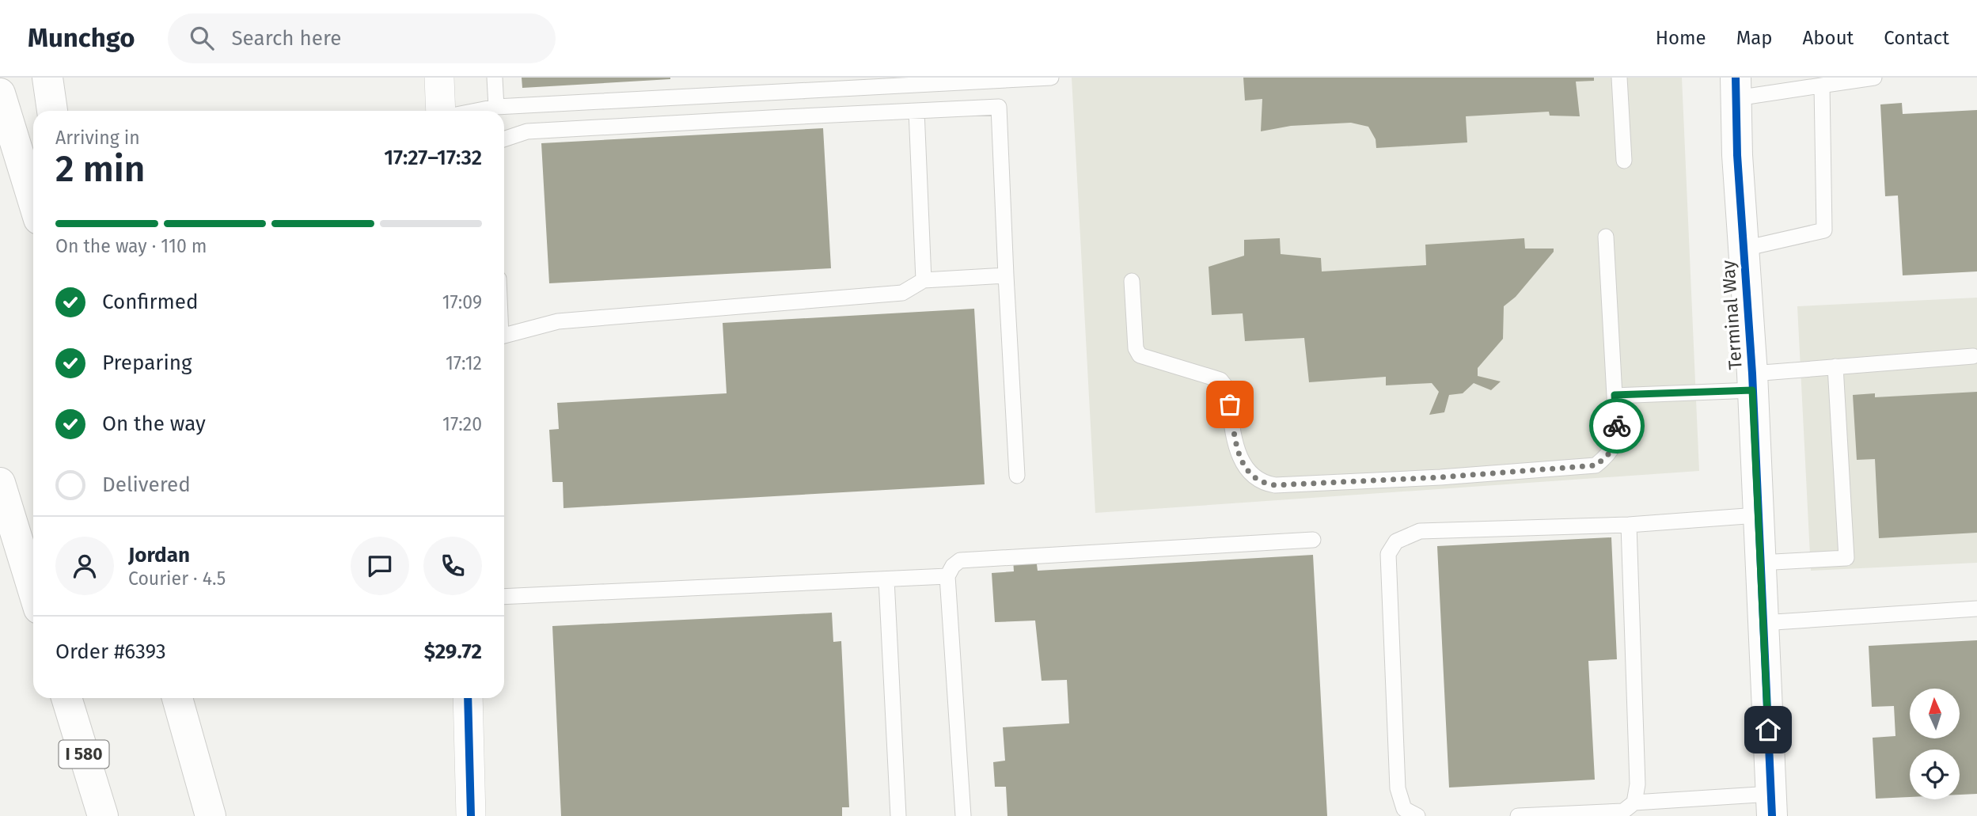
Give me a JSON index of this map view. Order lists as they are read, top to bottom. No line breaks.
{"streets":{"main road":["Terminal Way","I 580"]},"north":"top","page":{"header":"Munchgo","search":"Search here","nav":["Home","Map","About","Contact"],"heading":["2 min","Arriving in","17:27–17:32"],"panel":["Jordan","Courier · 4.5","Order #6393","$29.72"],"bar":"On the way · 110 m","list":[["Confirmed","17:09"],["Preparing","17:12"],["On the way","17:20"],"Delivered"]}}
